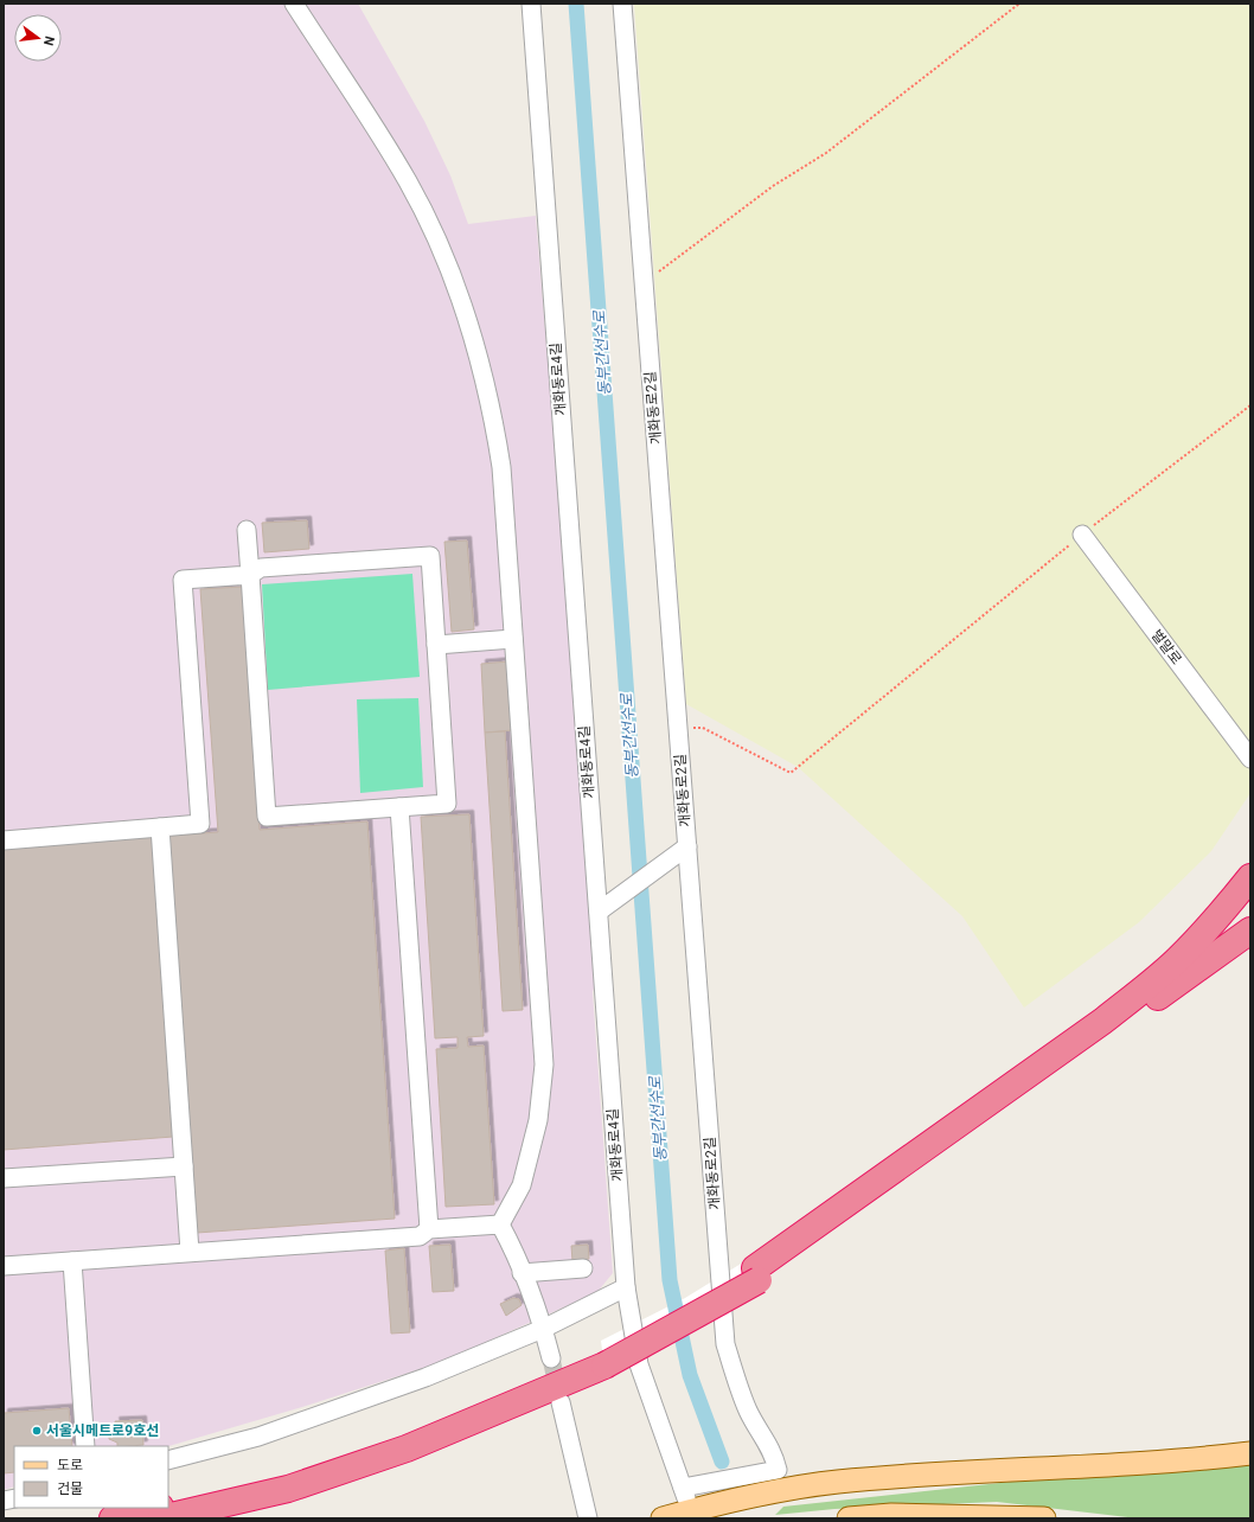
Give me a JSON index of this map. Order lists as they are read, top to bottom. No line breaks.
{"streets":{"street":["개화동로4길","개화동로2길","벌말로"]},"crossings":[["개화동로4길","개화동로2길"]],"water":["동부간선수로"],"places":["서울시메트로9호선"],"legend":["도로","건물"],"north":"right"}
